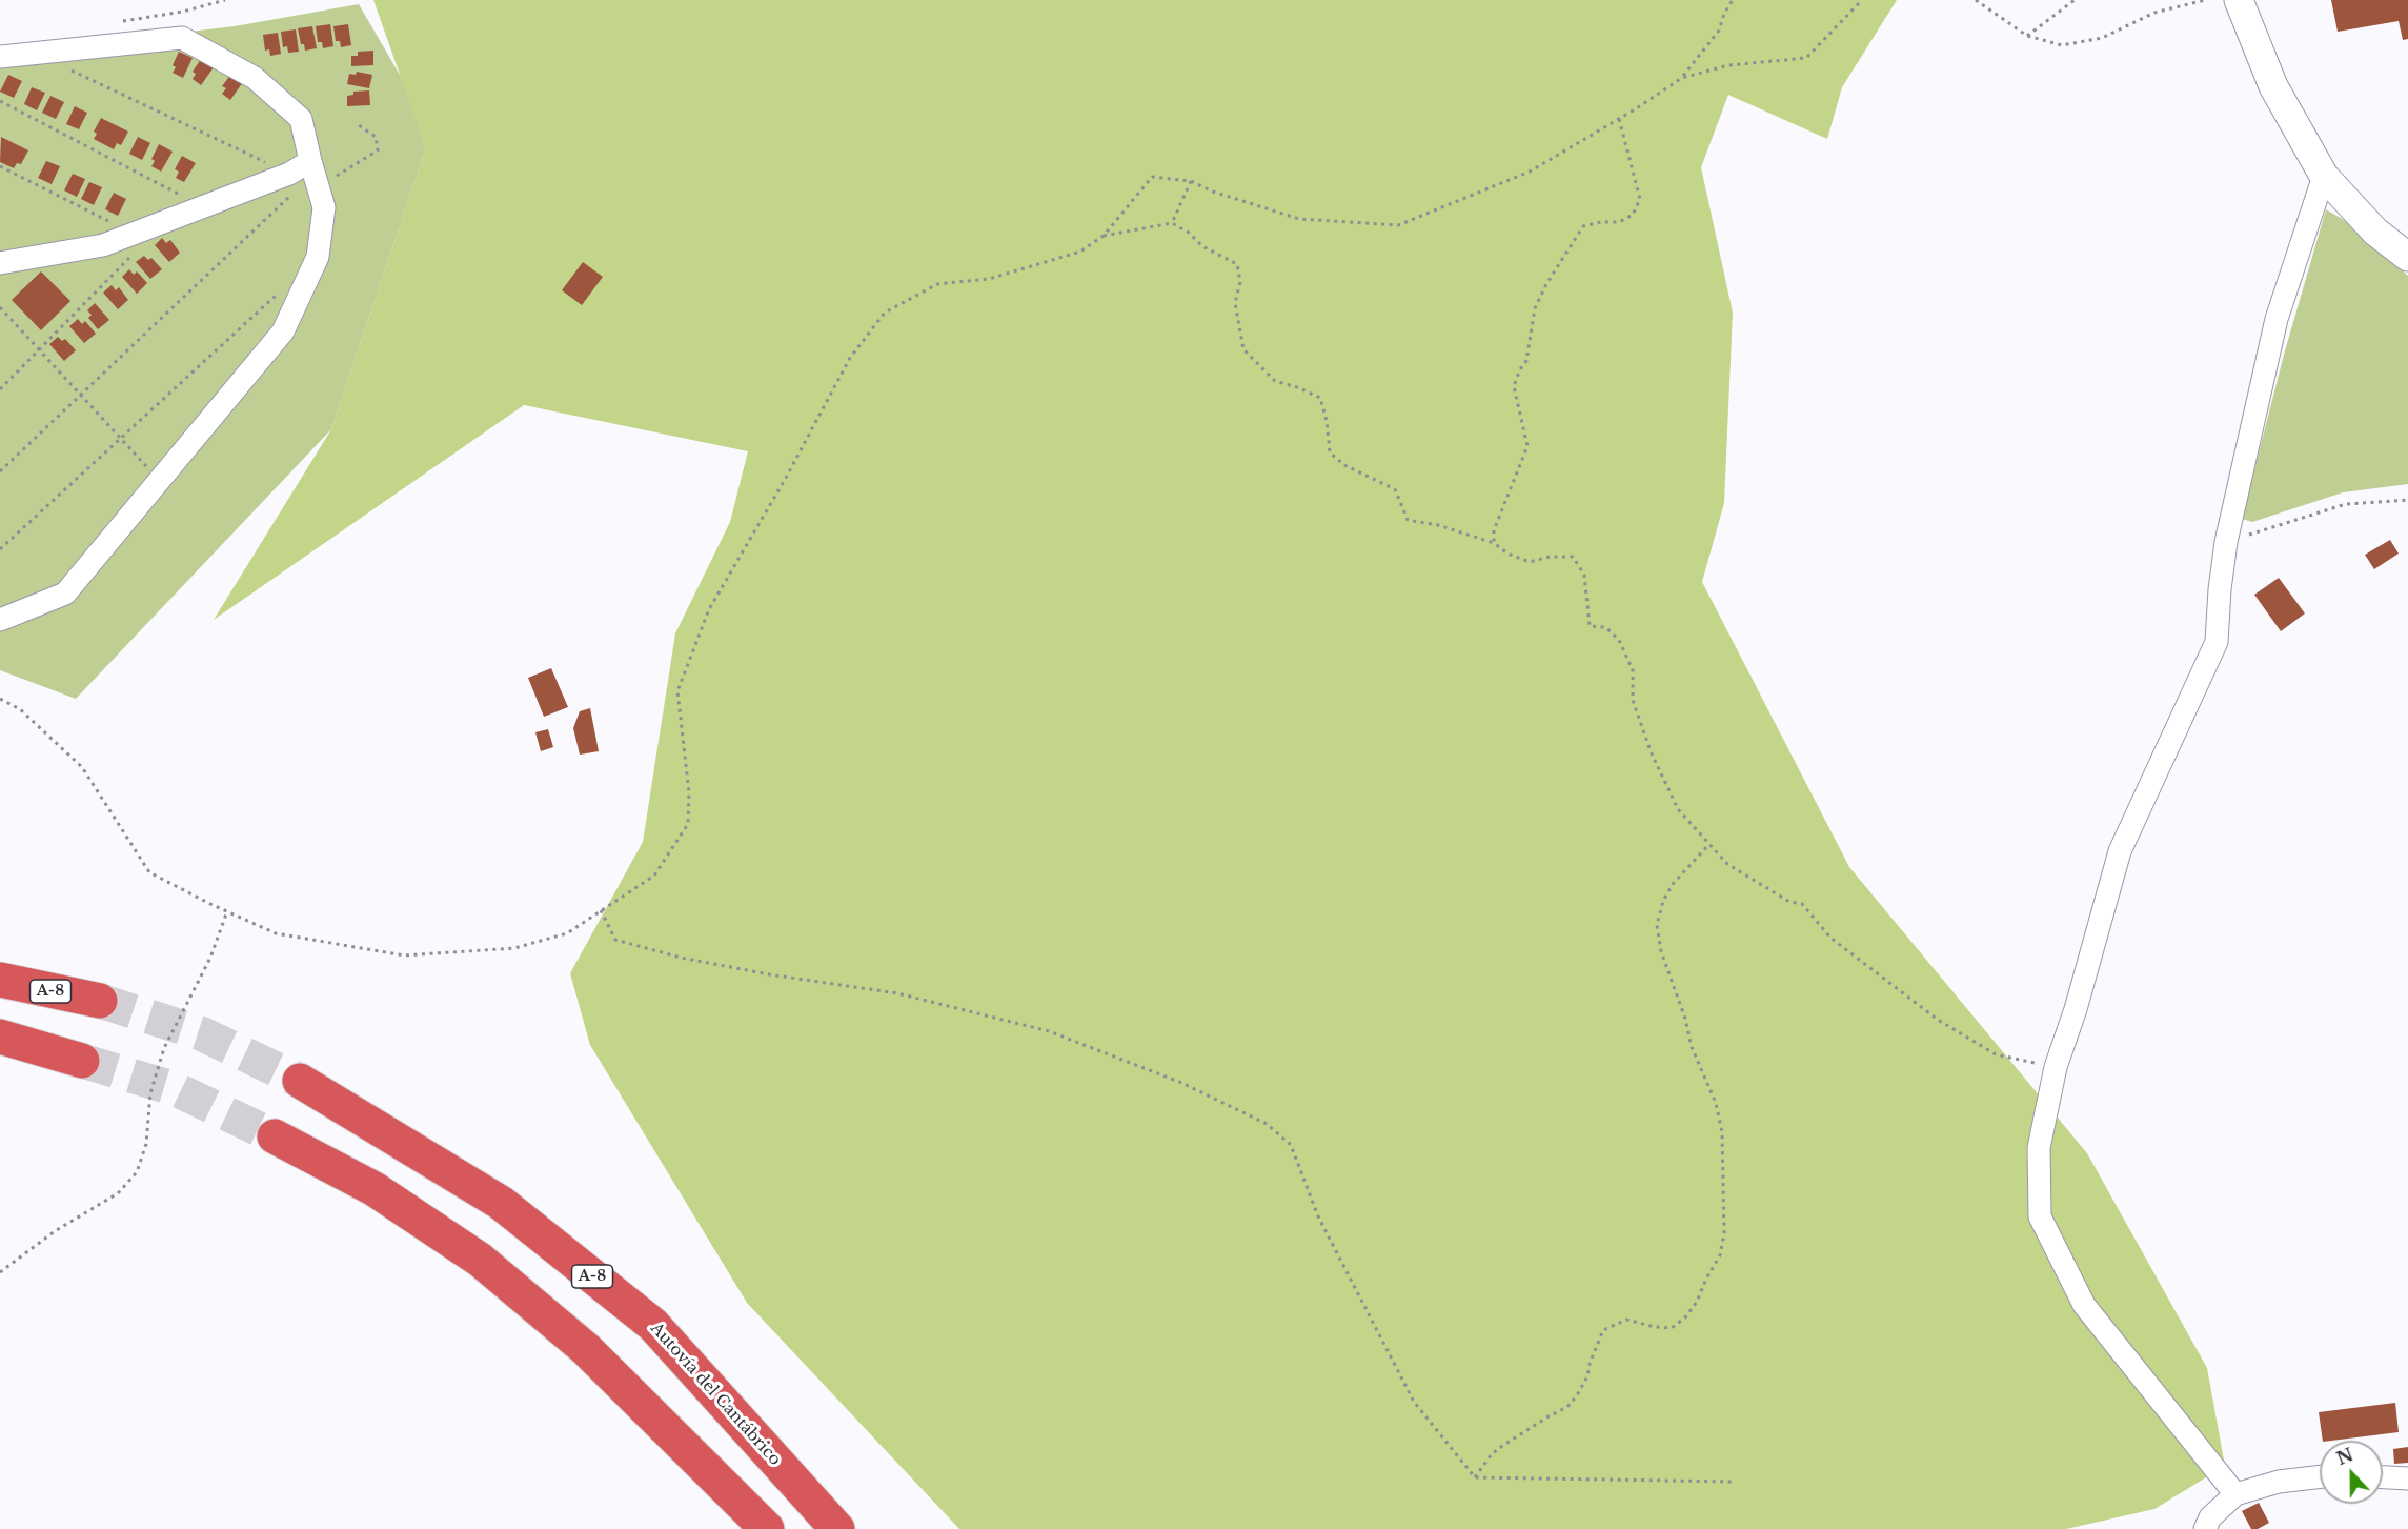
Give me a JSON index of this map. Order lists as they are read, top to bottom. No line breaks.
{"streets":{"highway":["A-8","Autovía del Cantábrico"]},"north":"top"}
